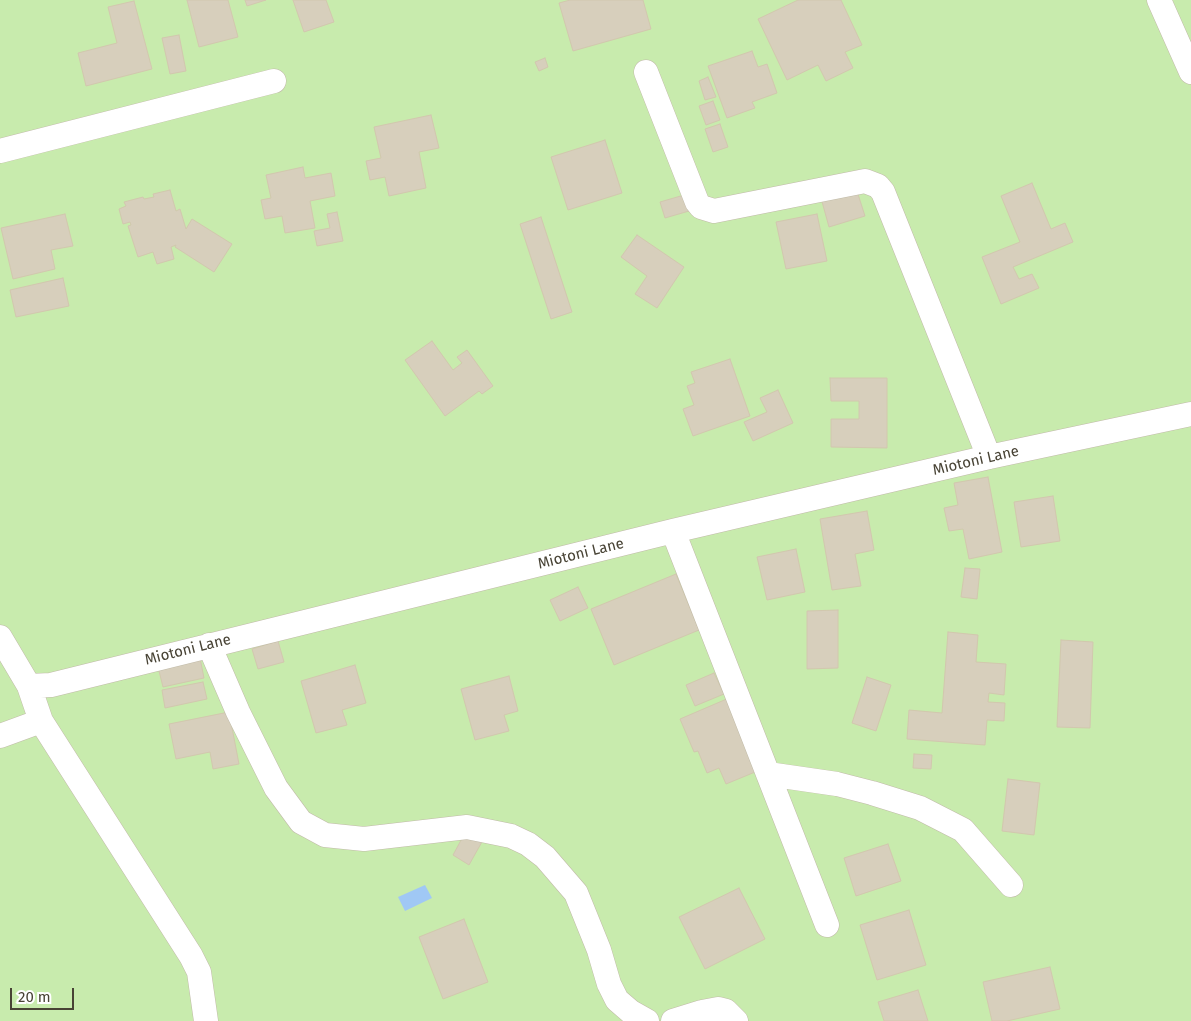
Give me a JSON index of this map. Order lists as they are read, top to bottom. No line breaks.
{"streets":{"street":["Miotoni Lane"]},"scale_bar":"20 m"}
